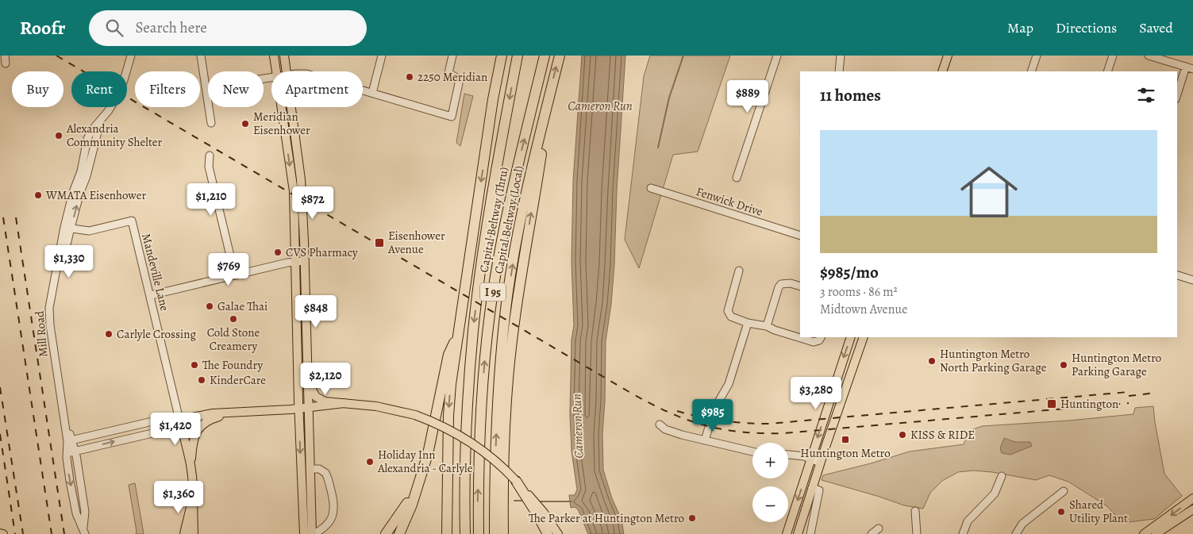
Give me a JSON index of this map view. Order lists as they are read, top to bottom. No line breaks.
{"streets":{"highway":["Capital Beltway (Thru)","Capital Beltway (Local)","I 95"],"street":["Fenwick Drive","Mandeville Lane","Mill Road"]},"crossings":[["Mandeville Lane","Mill Road"]],"water":["Cameron Run"],"places":{"other":["2250 Meridian","Meridian Eisenhower","Alexandria Community Shelter","WMATA Eisenhower","CVS Pharmacy","Galae Thai","Cold Stone Creamery","Carlyle Crossing","Huntington Metro North Parking Garage","The Foundry","Huntington Metro Parking Garage","KinderCare","KISS & RIDE","Holiday Inn Alexandria - Carlyle","Shared Utility Plant","The Parker at Huntington Metro"],"transit":["Eisenhower Avenue","Huntington","Huntington Metro"]},"page":{"header":"Roofr","search":"Search here","nav":["Map","Directions","Saved"],"chip":["Buy","Rent","Filters","New","Apartment"],"heading":"11 homes","price":["$889","$1,210","$872","$1,330","$769","$848","$2,120","$3,280","$985","$1,420","$1,360"],"list":[{"name":"$985/mo","note":"3 rooms · 86 m² · Midtown Avenue"}],"map_buttons":["+","−"]}}
